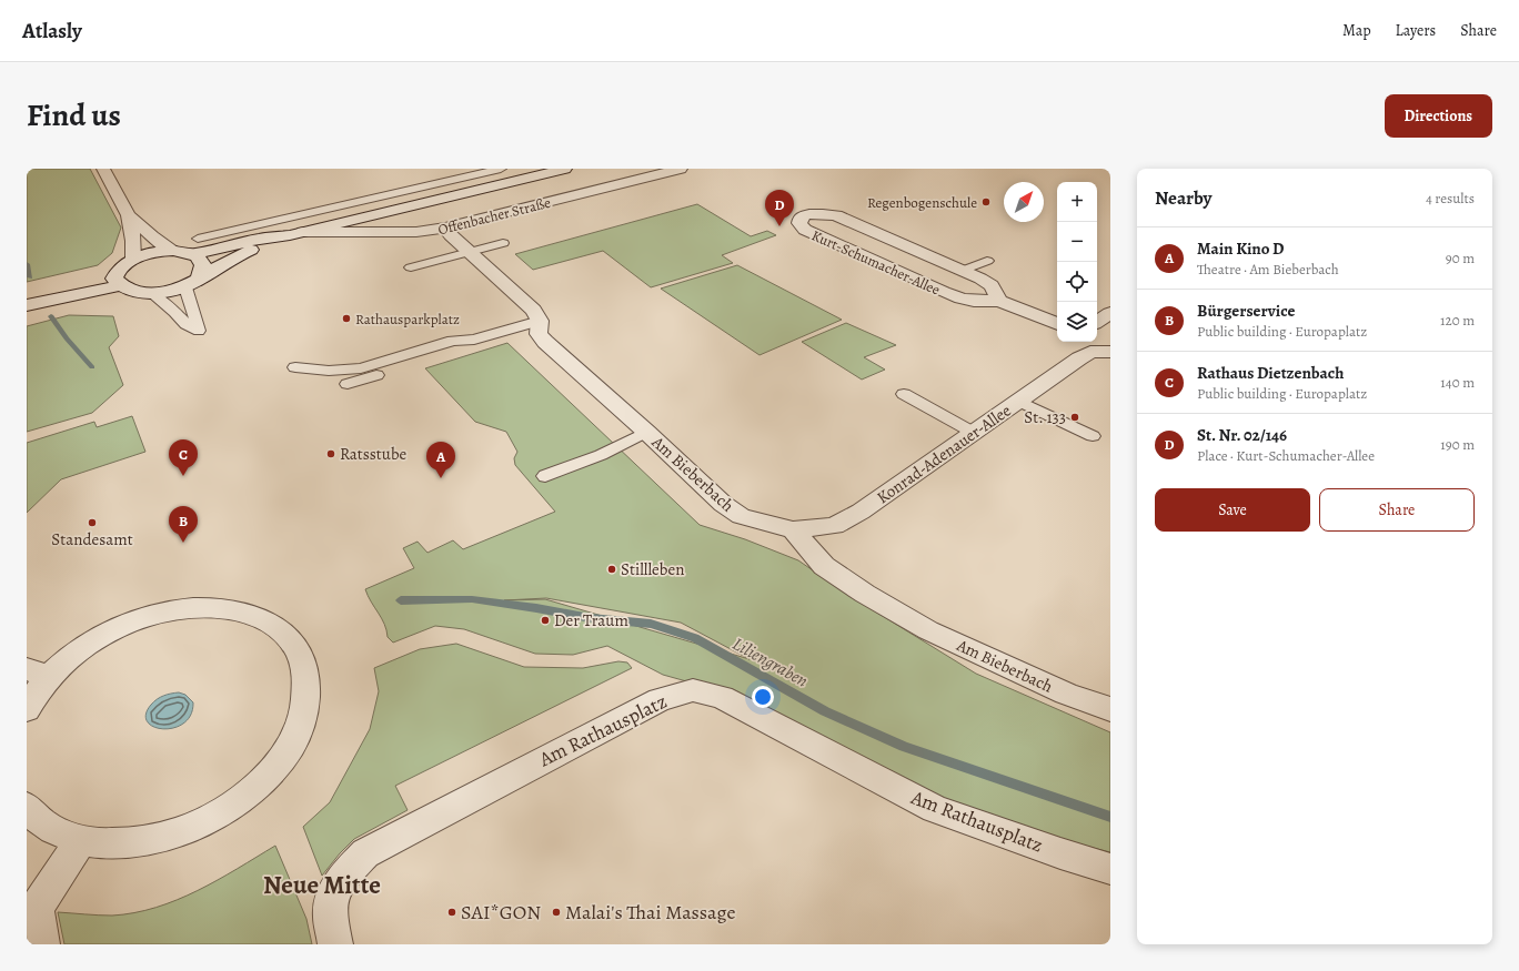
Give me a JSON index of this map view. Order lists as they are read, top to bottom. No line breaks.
{"streets":{"street":["Offenbacher Straße","Kurt-Schumacher-Allee","Konrad-Adenauer-Allee","Am Bieberbach","Am Rathausplatz"]},"crossings":[["Offenbacher Straße","Am Bieberbach"],["Konrad-Adenauer-Allee","Am Bieberbach"]],"districts":["Neue Mitte"],"water":["Liliengraben"],"places":["Regenbogenschule","Rathausparkplatz","St. 133","Ratsstube","Standesamt","Stillleben","Der Traum","SAI*GON","Malai's Thai Massage"],"north":"top right","page":{"header":"Atlasly","nav":["Map","Layers","Share"],"title":"Find us","buttons":["Directions",["Save","Share"]],"heading":["Nearby","4 results"],"map_buttons":["+","−"],"pins":["D","C","A","B"],"list":[{"mark":"A","name":"Main Kino D","note":"Theatre · Am Bieberbach","value":"90 m"},{"mark":"B","name":"Bürgerservice","note":"Public building · Europaplatz","value":"120 m"},{"mark":"C","name":"Rathaus Dietzenbach","note":"Public building · Europaplatz","value":"140 m"},{"mark":"D","name":"St. Nr. 02/146","note":"Place · Kurt-Schumacher-Allee","value":"190 m"}]}}
